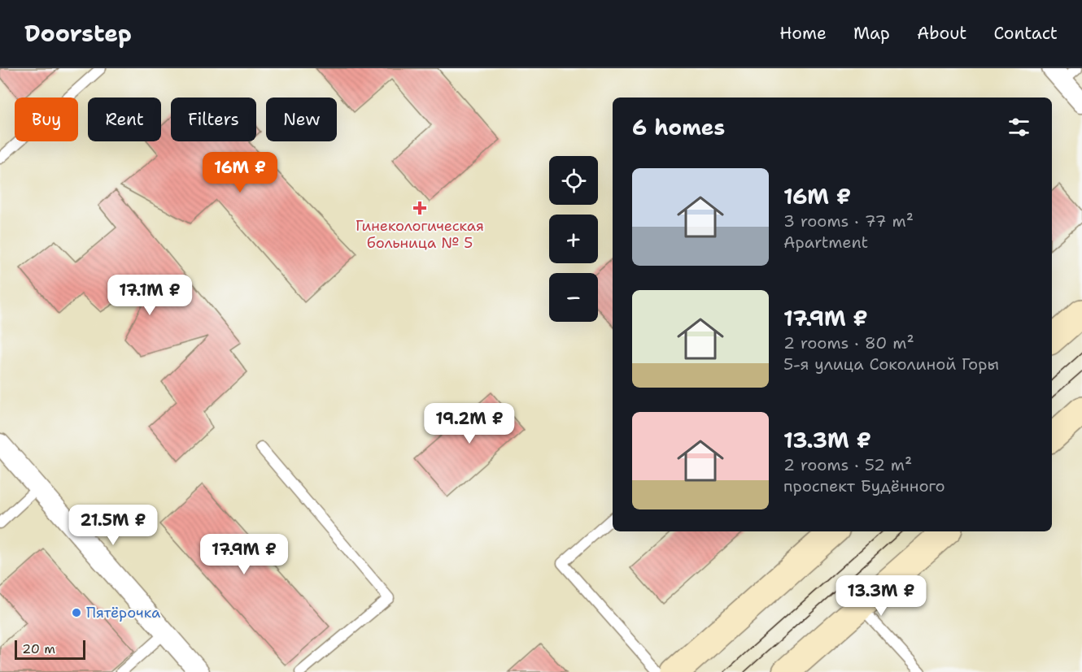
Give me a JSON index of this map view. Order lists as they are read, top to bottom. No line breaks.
{"places":{"health":["Гинекологическая больница № 5"],"other":["Пятёрочка"]},"scale_bar":"20 m","page":{"header":"Doorstep","nav":["Home","Map","About","Contact"],"chip":["Buy","Rent","Filters","New"],"heading":"6 homes","price":["16M ₽","17.1M ₽","19.2M ₽","21.5M ₽","17.9M ₽","13.3M ₽"],"map_buttons":["+","−"],"list":[{"name":"16M ₽","note":"3 rooms · 77 m² · Apartment"},{"name":"17.9M ₽","note":"2 rooms · 80 m² · 5-я улица Соколиной Горы"},{"name":"13.3M ₽","note":"2 rooms · 52 m² · проспект Будённого"}],"scale":"20 m"}}
